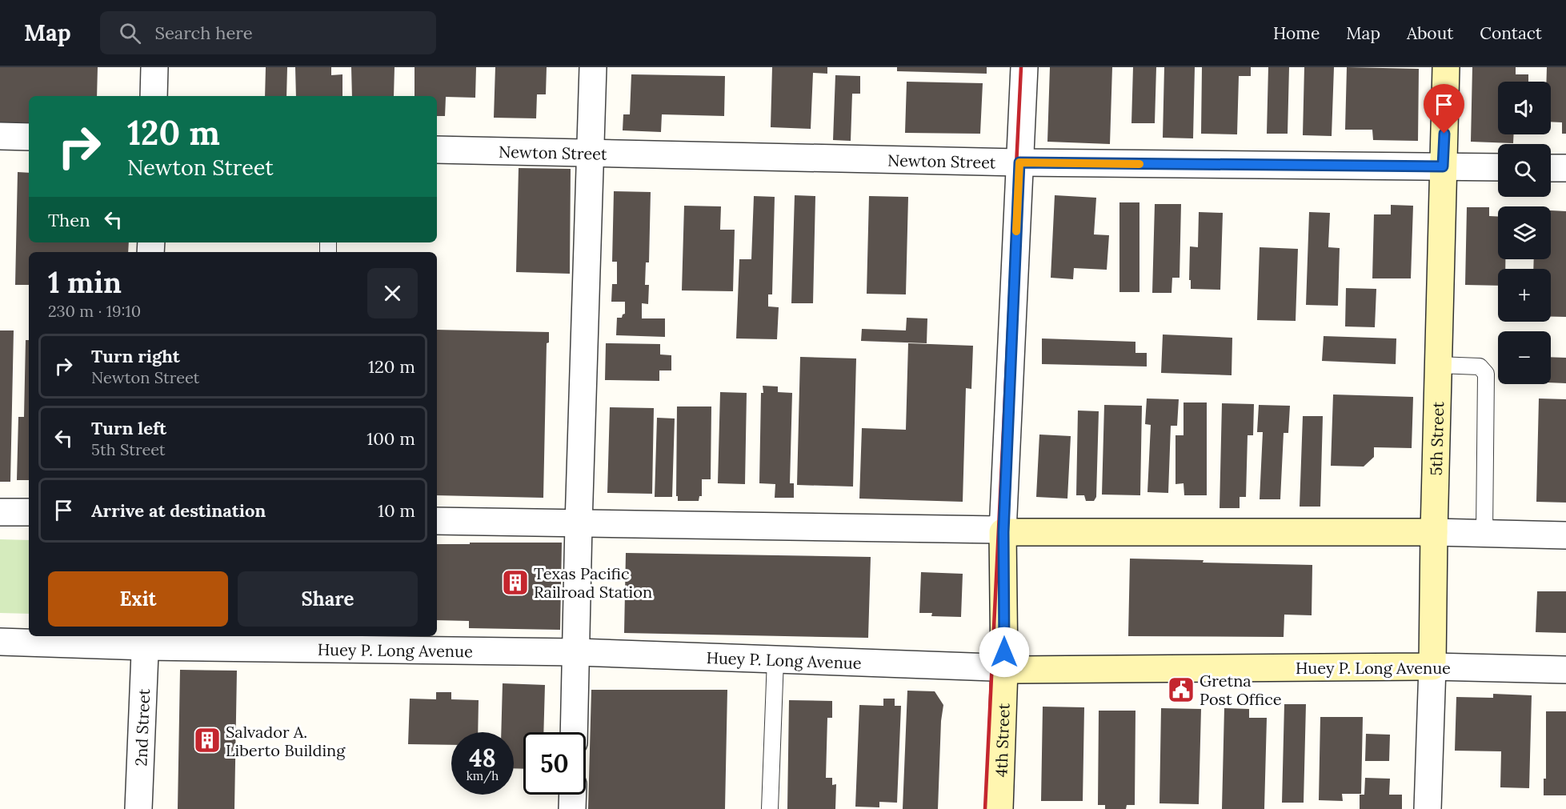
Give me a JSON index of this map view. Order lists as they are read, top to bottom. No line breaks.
{"streets":{"main road":["5th Street","Huey P. Long Avenue","4th Street"],"street":["Newton Street","2nd Street"]},"crossings":[["Newton Street","5th Street"],["Newton Street","4th Street"],["5th Street","Huey P. Long Avenue"],["Huey P. Long Avenue","2nd Street"],["Huey P. Long Avenue","4th Street"]],"places":{"building":["Texas Pacific Railroad Station","Salvador A. Liberto Building"],"public building":["Gretna Post Office"]},"page":{"header":"Map","search":"Search here","nav":["Home","Map","About","Contact"],"map_buttons":["+","−"],"turn":["120 m","Newton Street"],"then":"Then","heading":["1 min","230 m · 19:10"],"list":[{"name":"Turn right","note":"Newton Street","value":"120 m"},{"name":"Turn left","note":"5th Street","value":"100 m"},{"name":"Arrive at destination","value":"10 m"}],"buttons":["Exit","Share"],"speed":"48 km/h","limit":"50"}}
